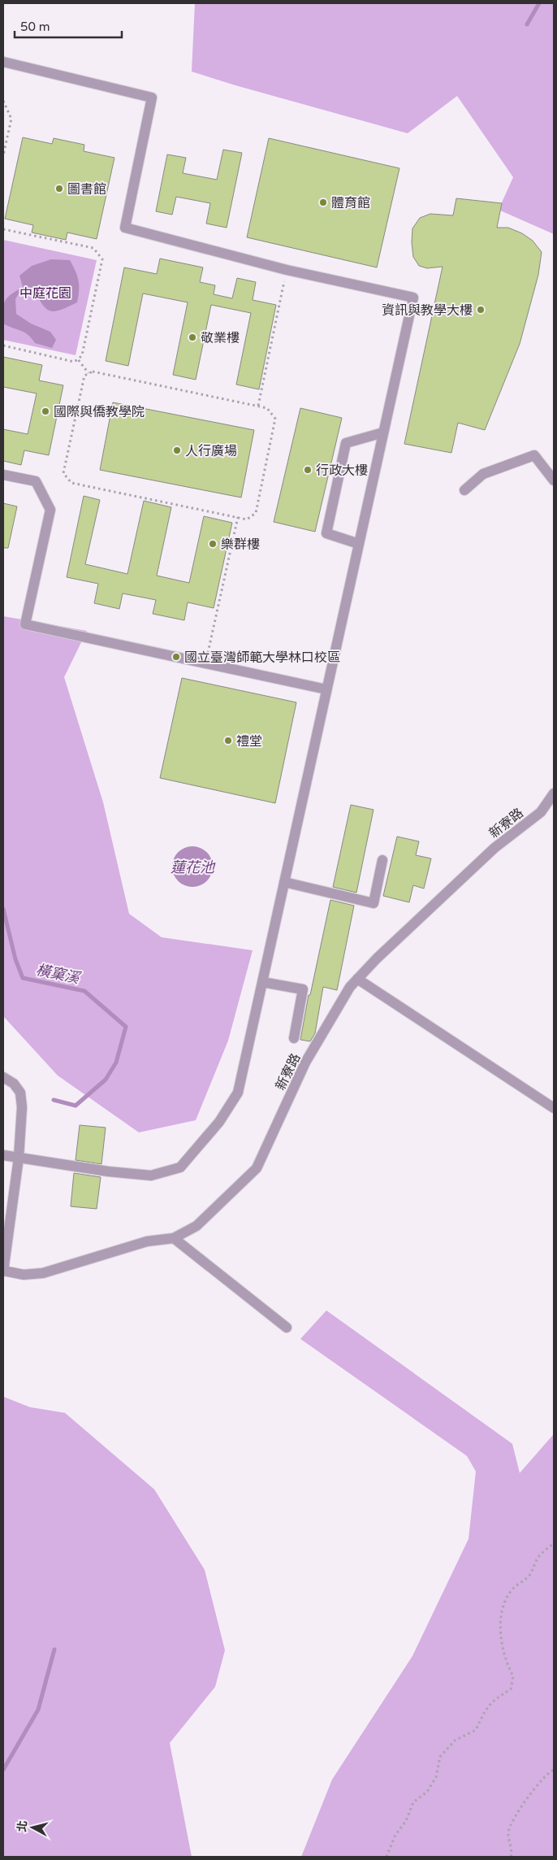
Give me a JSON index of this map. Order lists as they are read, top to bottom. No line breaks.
{"streets":{"street":["新寮路"]},"water":["蓮花池","橫窠溪"],"parks":["中庭花園"],"places":["圖書館","體育館","資訊與教學大樓","敬業樓","國際與僑教學院","人行廣場","行政大樓","樂群樓","國立臺灣師範大學林口校區","禮堂"],"scale_bar":"50 m","north":"left"}
